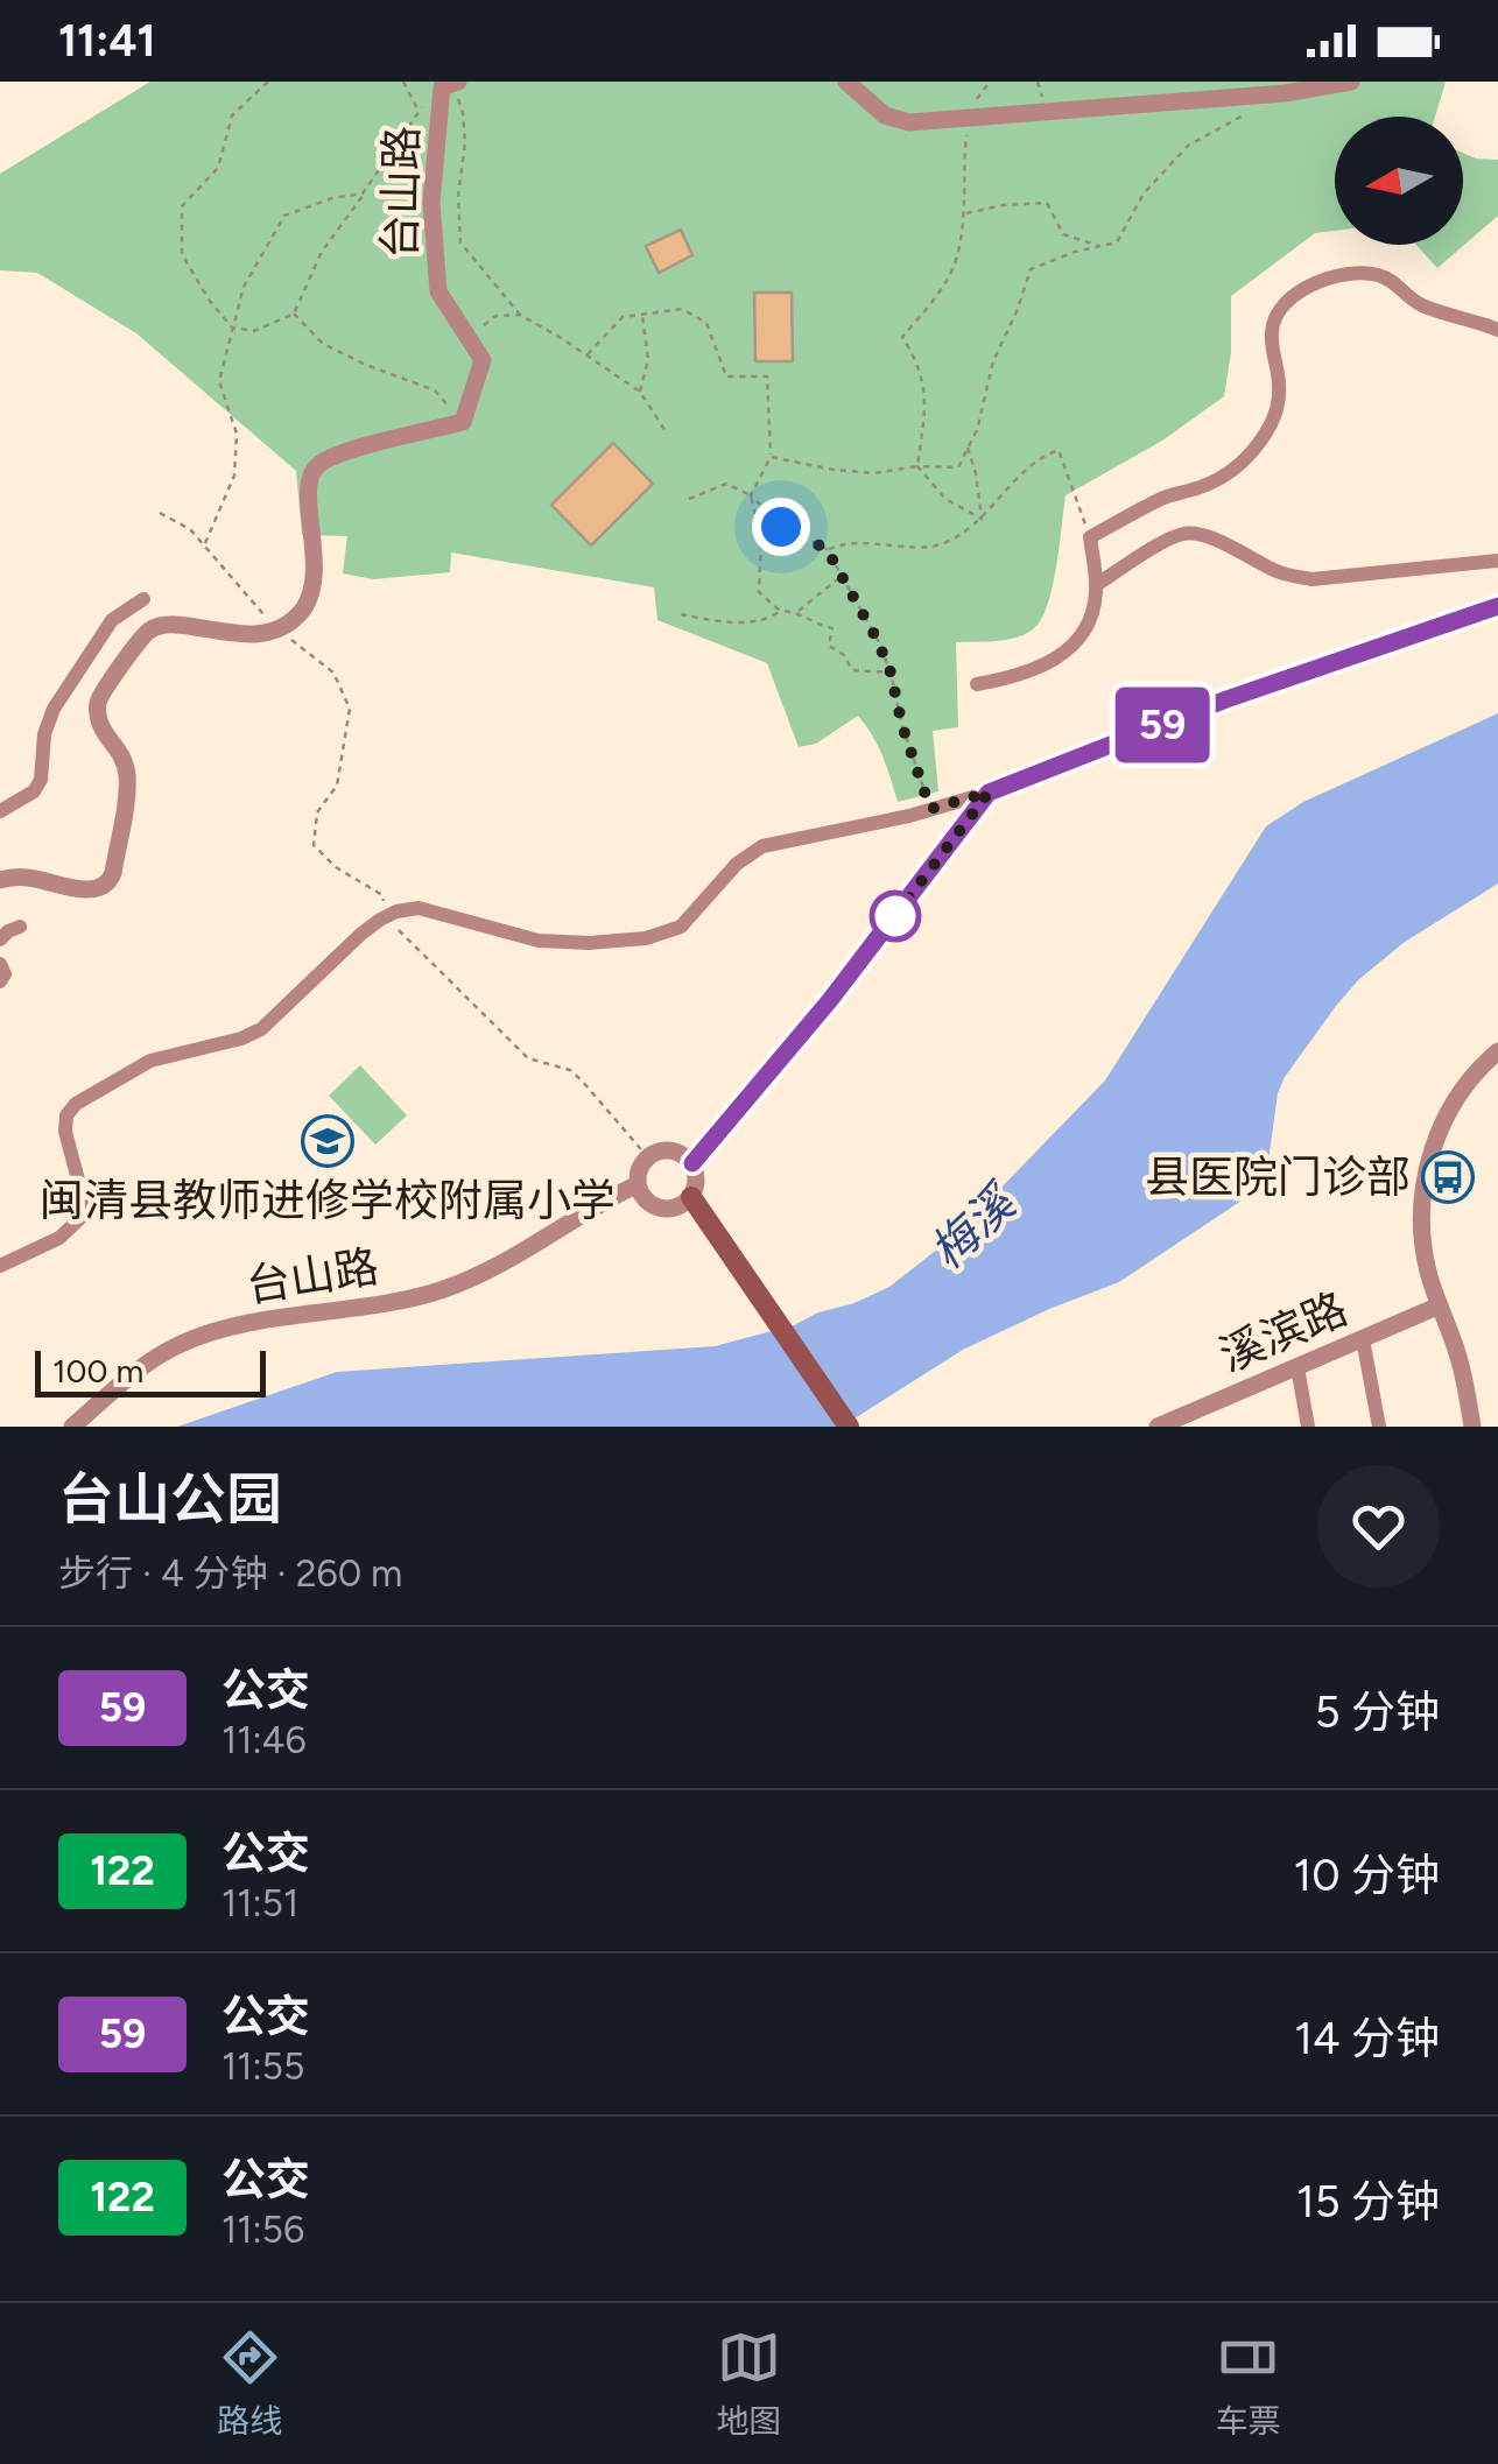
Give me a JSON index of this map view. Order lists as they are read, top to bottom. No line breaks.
{"streets":{"street":["台山路","溪滨路"]},"water":["梅溪"],"places":{"school or university":["闽清县教师进修学校附属小学"],"bus stop":["县医院门诊部"]},"lines":["bus line 59"],"scale_bar":"100 m","north":"left","page":{"status":"11:41","on_map":"59","scale":"100 m","heading":["台山公园","步行 · 4 分钟 · 260 m"],"list":[{"mark":"59","name":"公交","note":"11:46","value":"5 分钟"},{"mark":"122","name":"公交","note":"11:51","value":"10 分钟"},{"mark":"59","name":"公交","note":"11:55","value":"14 分钟"},{"mark":"122","name":"公交","note":"11:56","value":"15 分钟"}],"tabs":["路线","地图","车票"]}}
